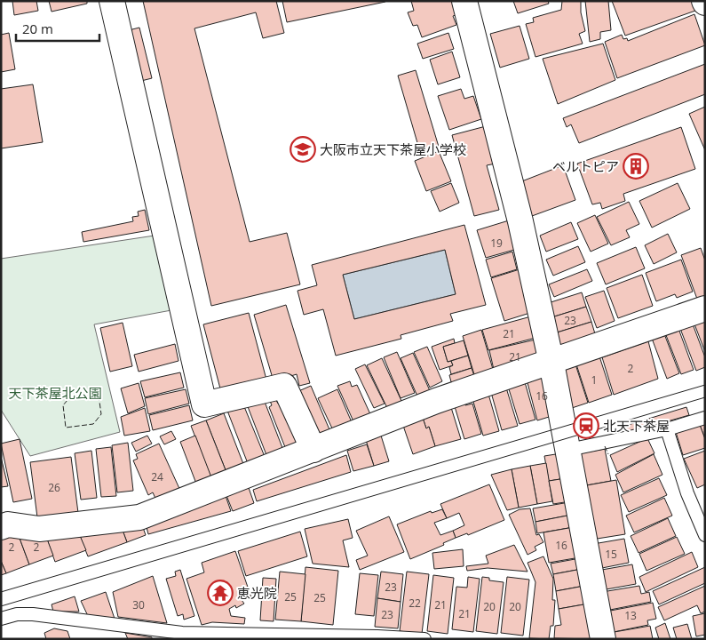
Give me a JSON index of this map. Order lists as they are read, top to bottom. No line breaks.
{"parks":["天下茶屋北公園"],"places":{"school or university":["大阪市立天下茶屋小学校"],"building":["ベルトピア"],"station":["北天下茶屋"],"temple":["恵光院"]},"house_numbers":["19","23","21","21","2","1","16","24","26","16","2","2","15","23","25","25","22","30","21","20","20","21","23","13"],"scale_bar":"20 m"}
